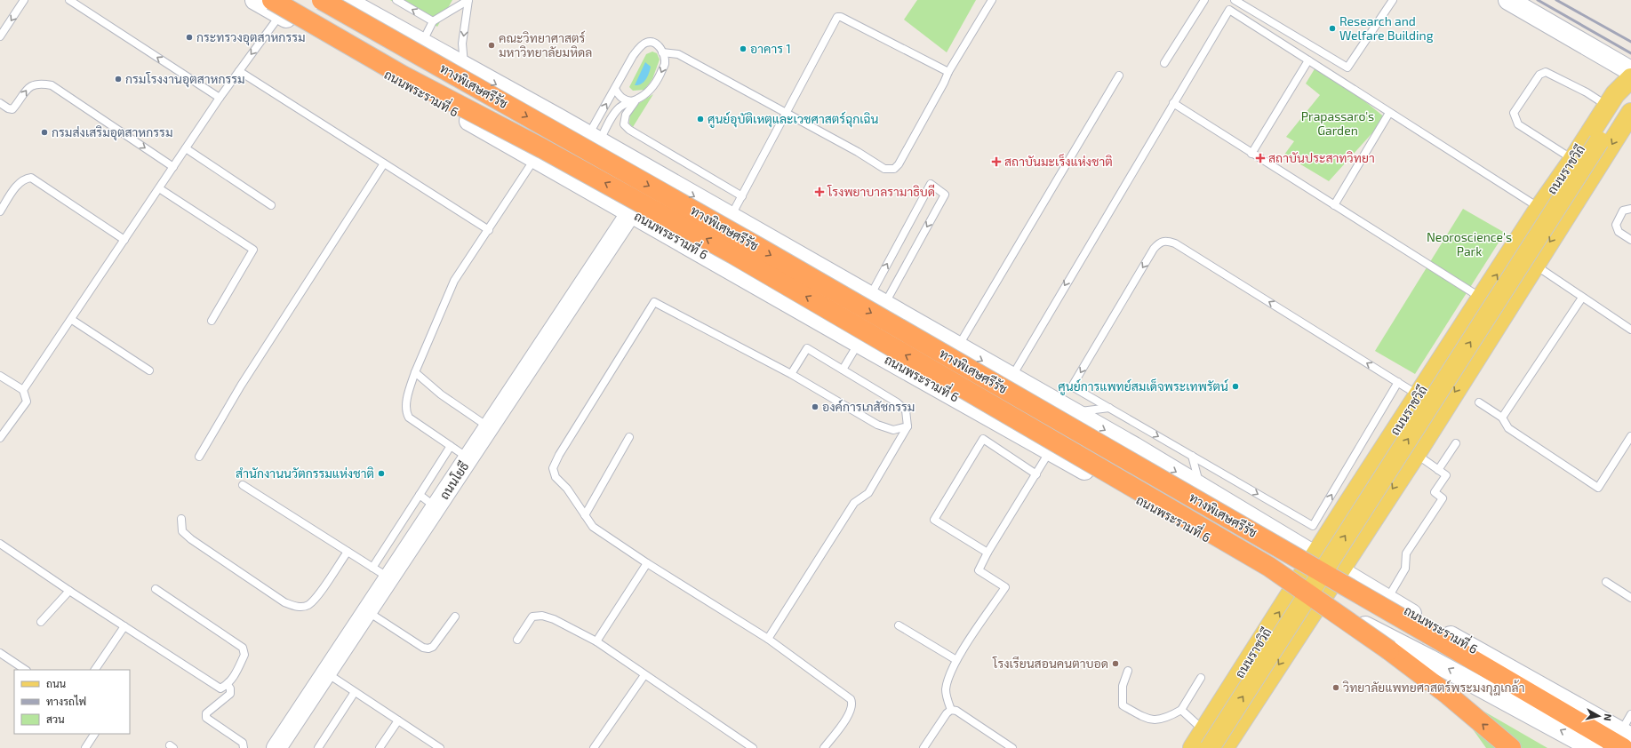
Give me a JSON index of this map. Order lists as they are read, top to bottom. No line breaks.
{"streets":{"highway":["ทางพิเศษศรีรัช"],"main road":["ถนนพระรามที่ 6","ถนนราชวิถี","ถนนโยธี"]},"crossings":[["ทางพิเศษศรีรัช","ถนนพระรามที่ 6"],["ถนนพระรามที่ 6","ถนนราชวิถี"],["ถนนพระรามที่ 6","ถนนโยธี"]],"parks":["Prapassaro's Garden","Neoroscience's Park"],"places":{"other":["Research and Welfare Building","กระทรวงอุตสาหกรรม","คณะวิทยาศาสตร์ มหาวิทยาลัยมหิดล","อาคาร 1","กรมโรงงานอุตสาหกรรม","ศูนย์อุบัติเหตุและเวชศาสตร์ฉุกเฉิน","กรมส่งเสริมอุตสาหกรรม","ศูนย์การแพทย์สมเด็จพระเทพรัตน์","องค์การเภสัชกรรม","สำนักงานนวัตกรรมแห่งชาติ","โรงเรียนสอนคนตาบอด","วิทยาลัยแพทยศาสตร์พระมงกุฎเกล้า"],"health":["สถาบันประสาทวิทยา","สถาบันมะเร็งแห่งชาติ","โรงพยาบาลรามาธิบดี"]},"legend":["ถนน","ทางรถไฟ","สวน"],"north":"right"}
